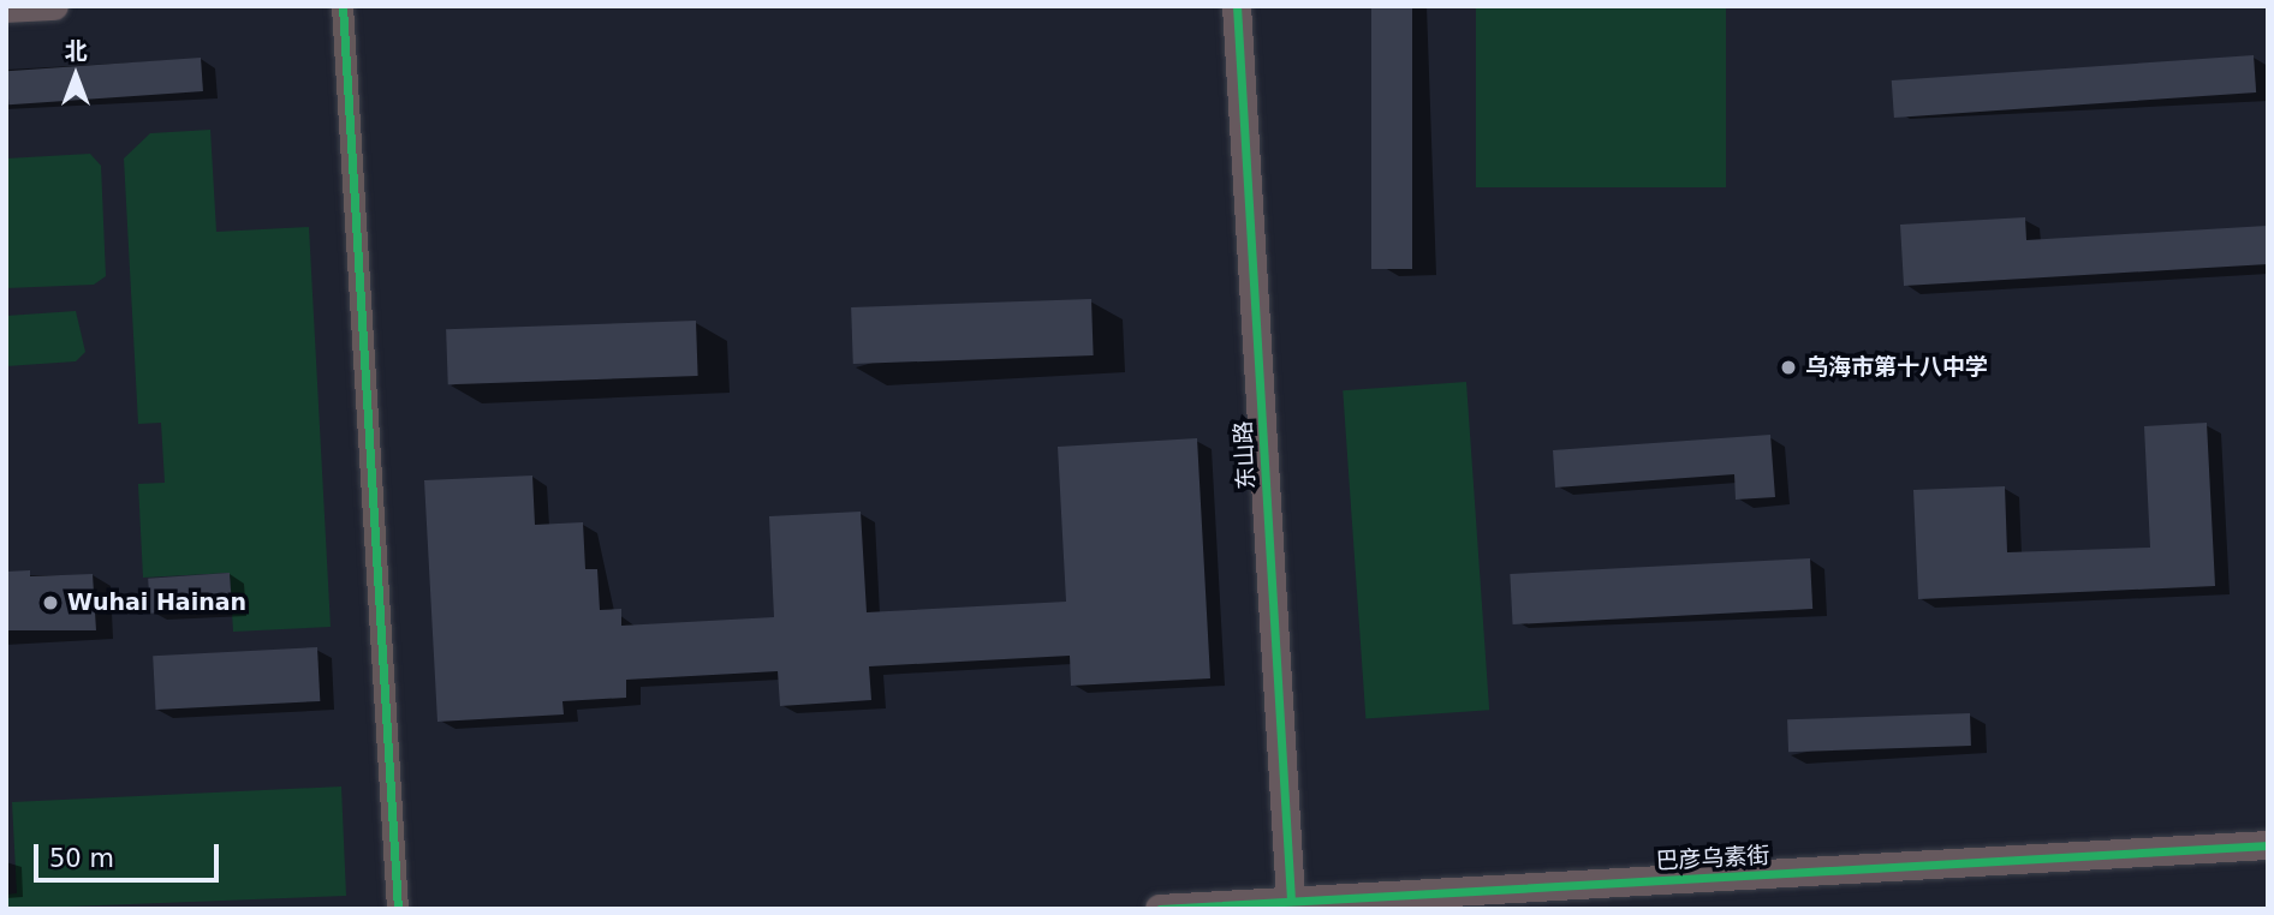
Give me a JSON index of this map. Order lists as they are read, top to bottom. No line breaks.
{"streets":{"street":["东山路","巴彦乌素街"]},"crossings":[["东山路","巴彦乌素街"]],"places":["乌海市第十八中学","Wuhai Hainan"],"scale_bar":"50 m","north":"top"}
